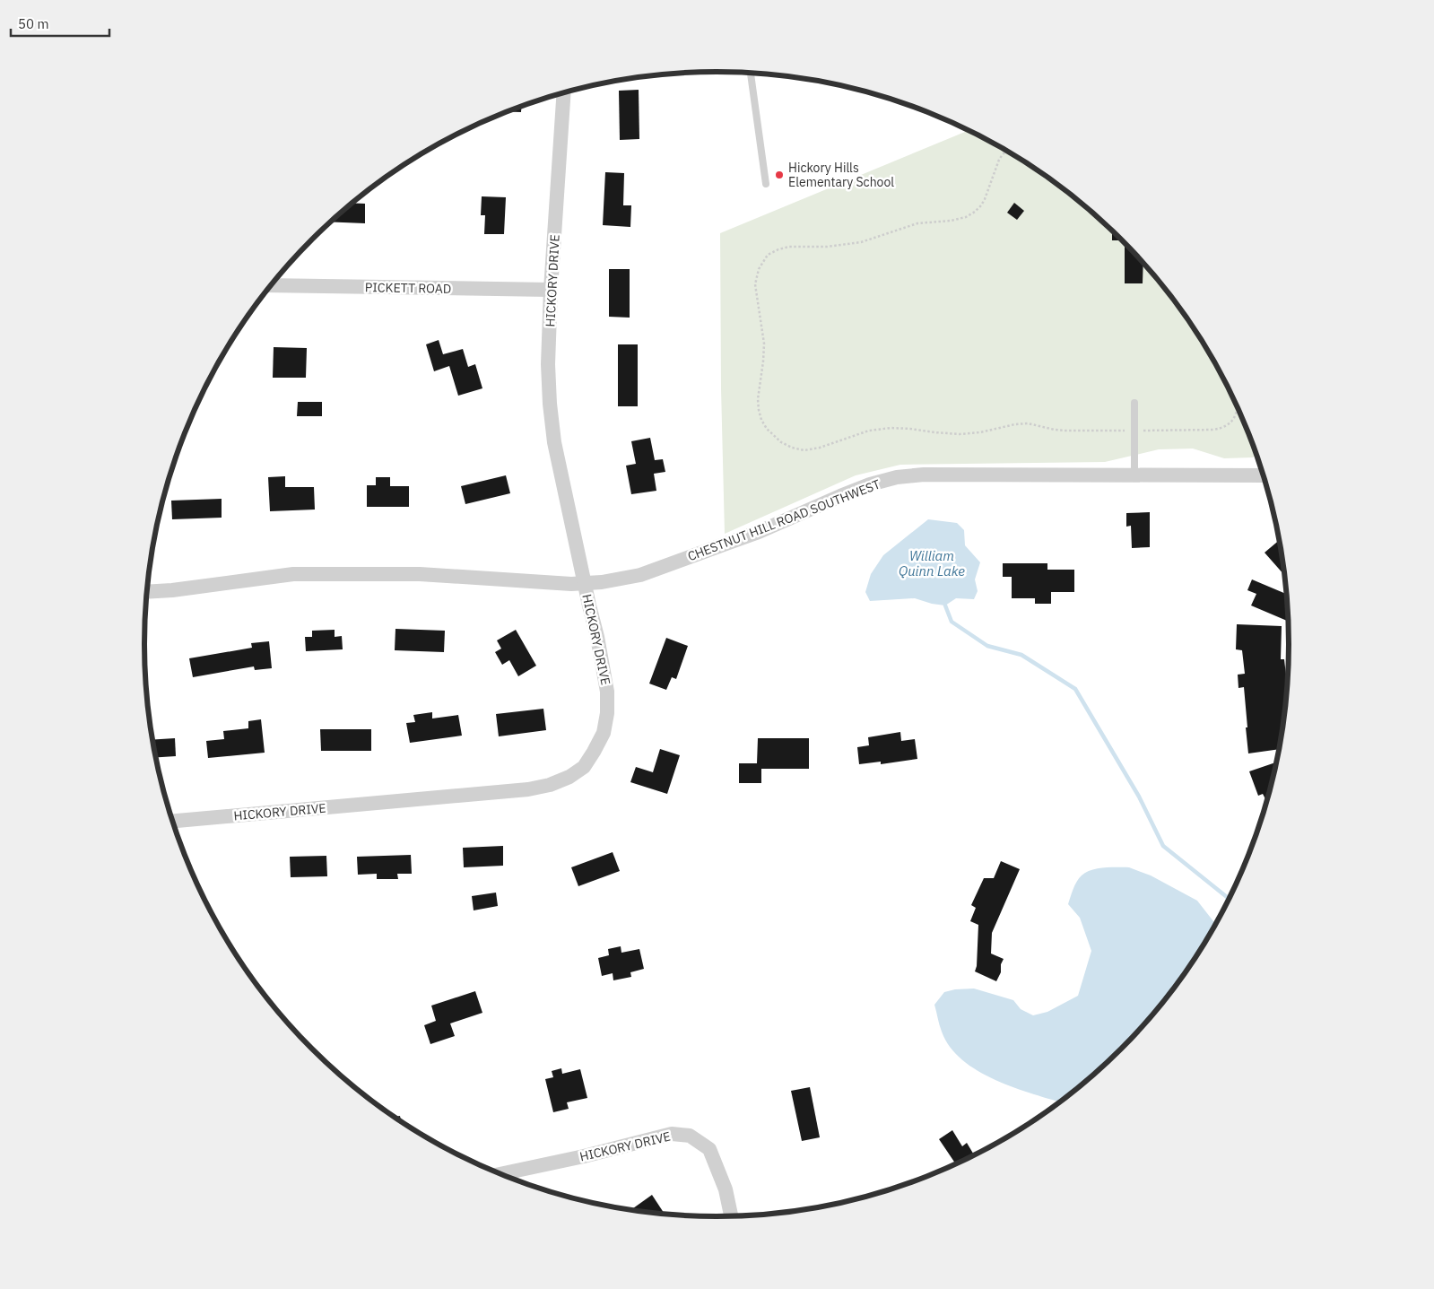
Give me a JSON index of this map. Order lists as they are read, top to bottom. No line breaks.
{"streets":{"street":["HICKORY DRIVE","PICKETT ROAD","CHESTNUT HILL ROAD SOUTHWEST"]},"crossings":[["HICKORY DRIVE","PICKETT ROAD"],["HICKORY DRIVE","CHESTNUT HILL ROAD SOUTHWEST"]],"water":["William Quinn Lake"],"places":["Hickory Hills Elementary School"],"scale_bar":"50 m"}
